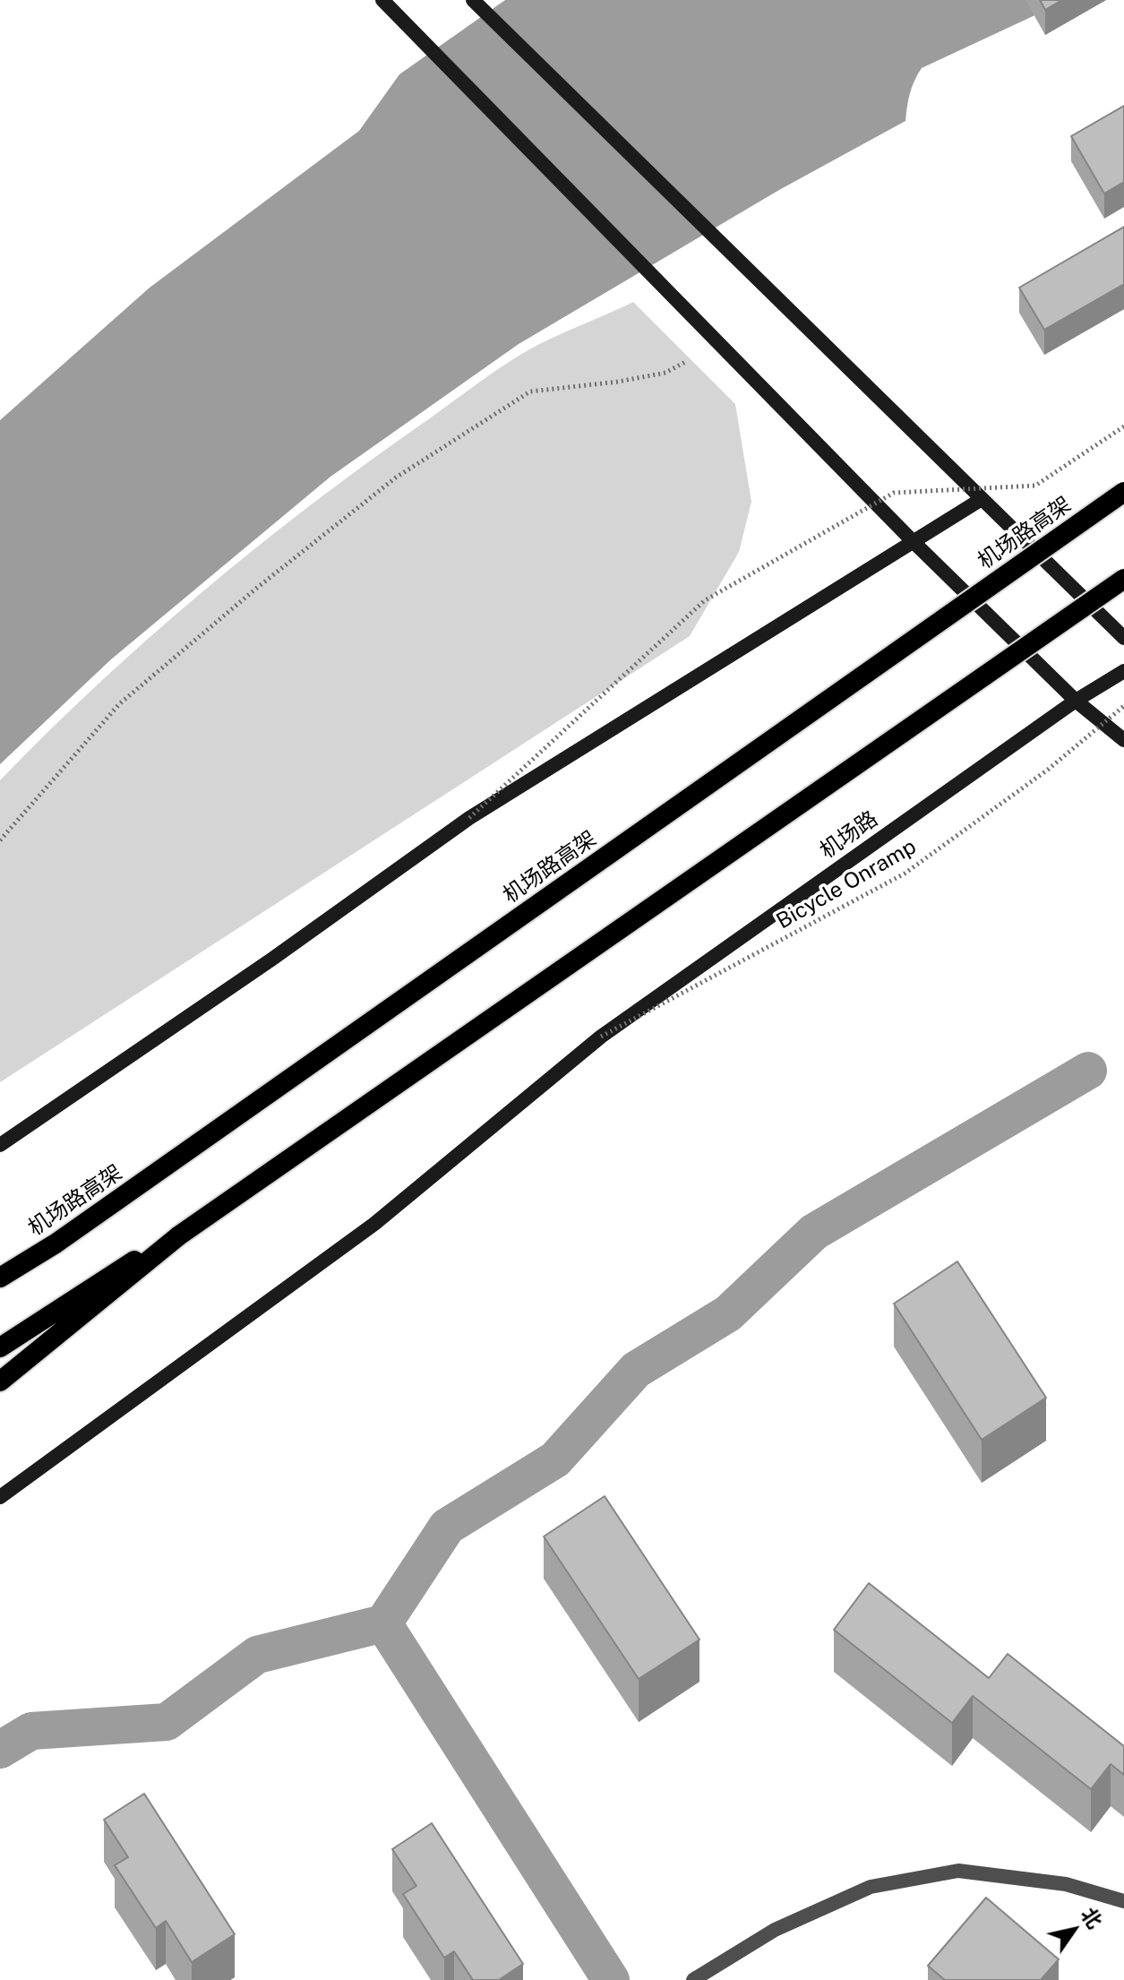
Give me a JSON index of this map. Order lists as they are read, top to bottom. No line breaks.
{"streets":{"highway":["机场路高架"],"main road":["机场路"],"path":["Bicycle Onramp"]},"crossings":[["机场路","Bicycle Onramp"]],"north":"top right"}
